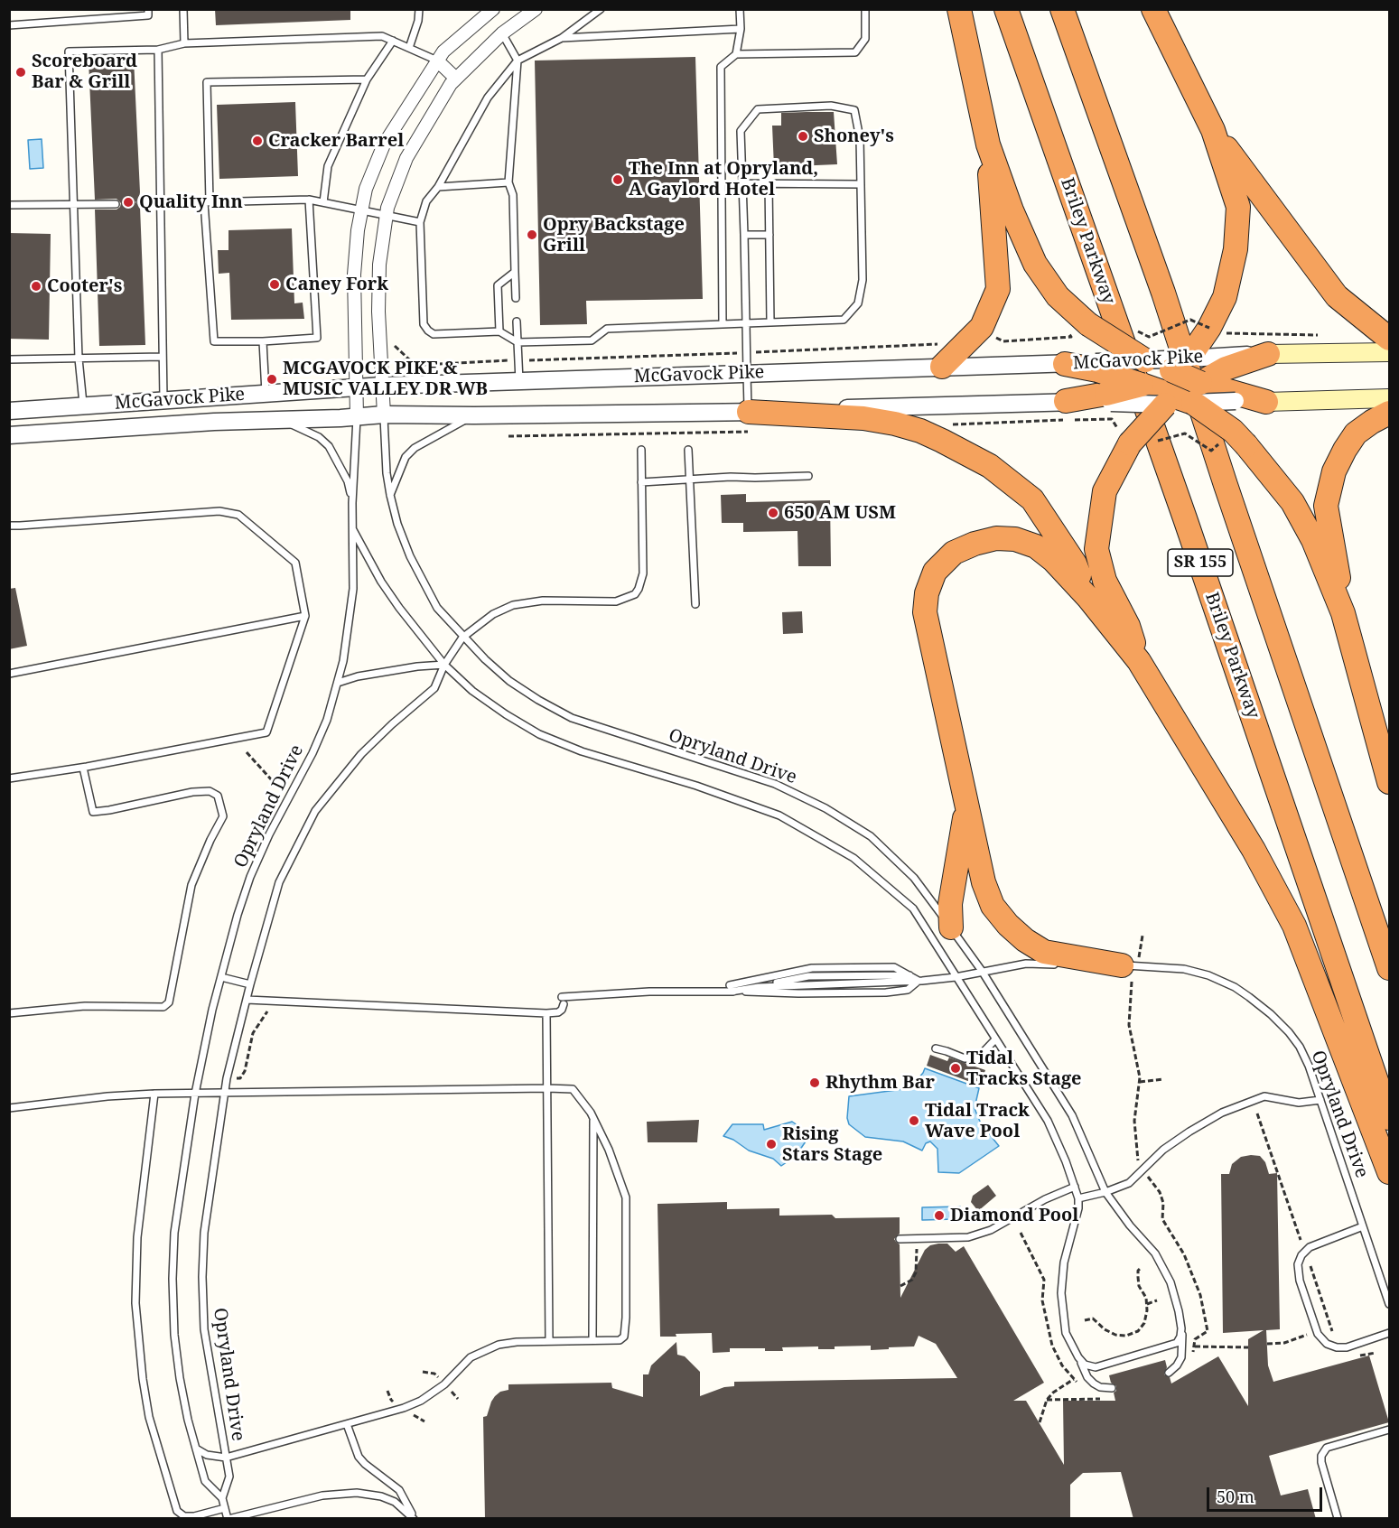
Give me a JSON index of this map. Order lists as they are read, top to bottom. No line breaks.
{"streets":{"highway":["Briley Parkway","SR 155"],"street":["McGavock Pike"],"lane":["Opryland Drive"]},"crossings":[["McGavock Pike","Opryland Drive"]],"places":["Scoreboard Bar & Grill","Shoney's","Cracker Barrel","The Inn at Opryland, A Gaylord Hotel","Quality Inn","Opry Backstage Grill","Caney Fork","Cooter's","MCGAVOCK PIKE & MUSIC VALLEY DR WB","650 AM USM","Tidal Tracks Stage","Rhythm Bar","Tidal Track Wave Pool","Rising Stars Stage","Diamond Pool"],"scale_bar":"50 m"}
